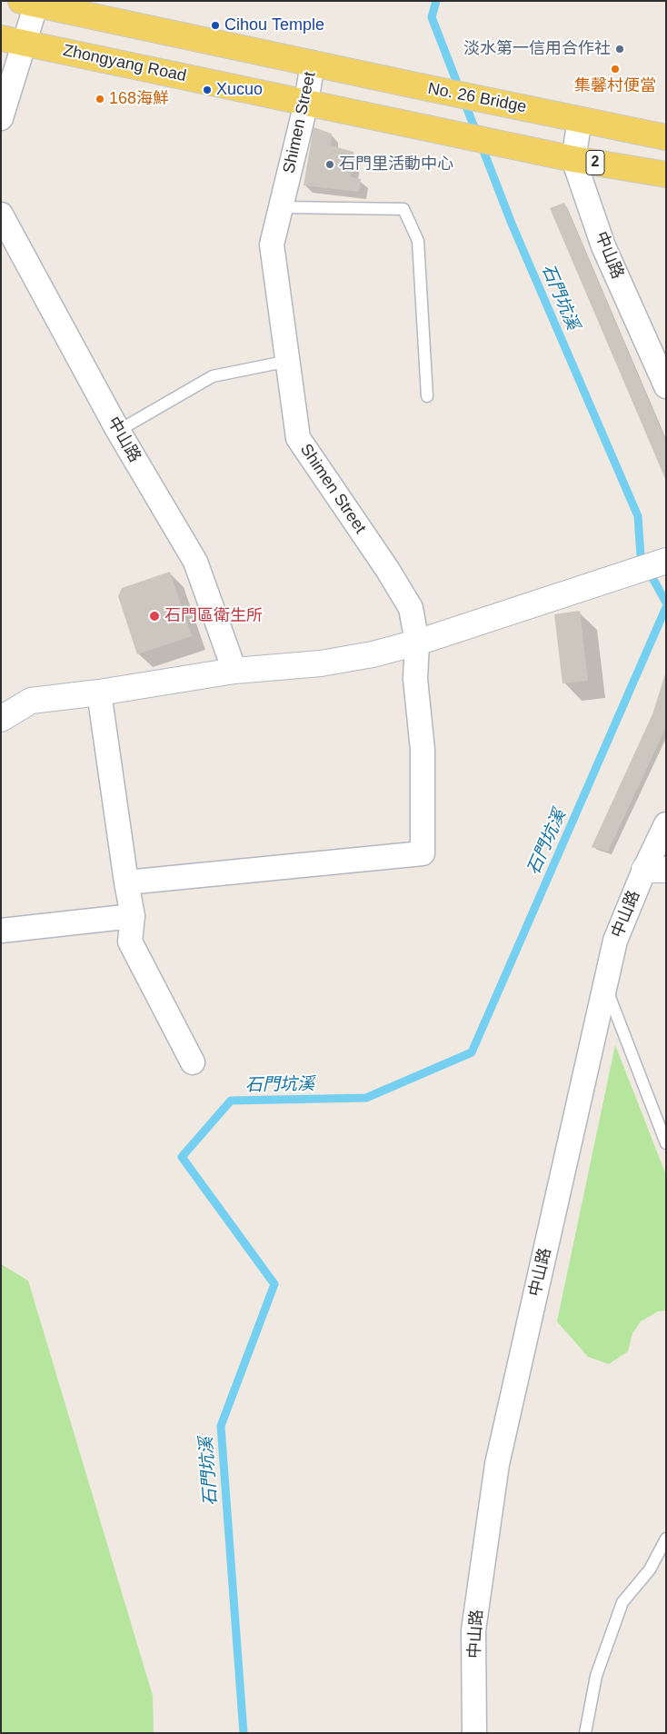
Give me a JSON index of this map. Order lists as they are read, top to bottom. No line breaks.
{"streets":{"main road":["Zhongyang Road","No. 26 Bridge","2"],"street":["Shimen Street","中山路"]},"crossings":[["Zhongyang Road","Shimen Street"],["Zhongyang Road","2"],["Zhongyang Road","中山路"],["No. 26 Bridge","Shimen Street"],["No. 26 Bridge","中山路"],["2","中山路"]],"water":["石門坑溪"],"places":["Cihou Temple","淡水第一信用合作社","集馨村便當","Xucuo","168海鮮","石門里活動中心","石門區衛生所"]}
